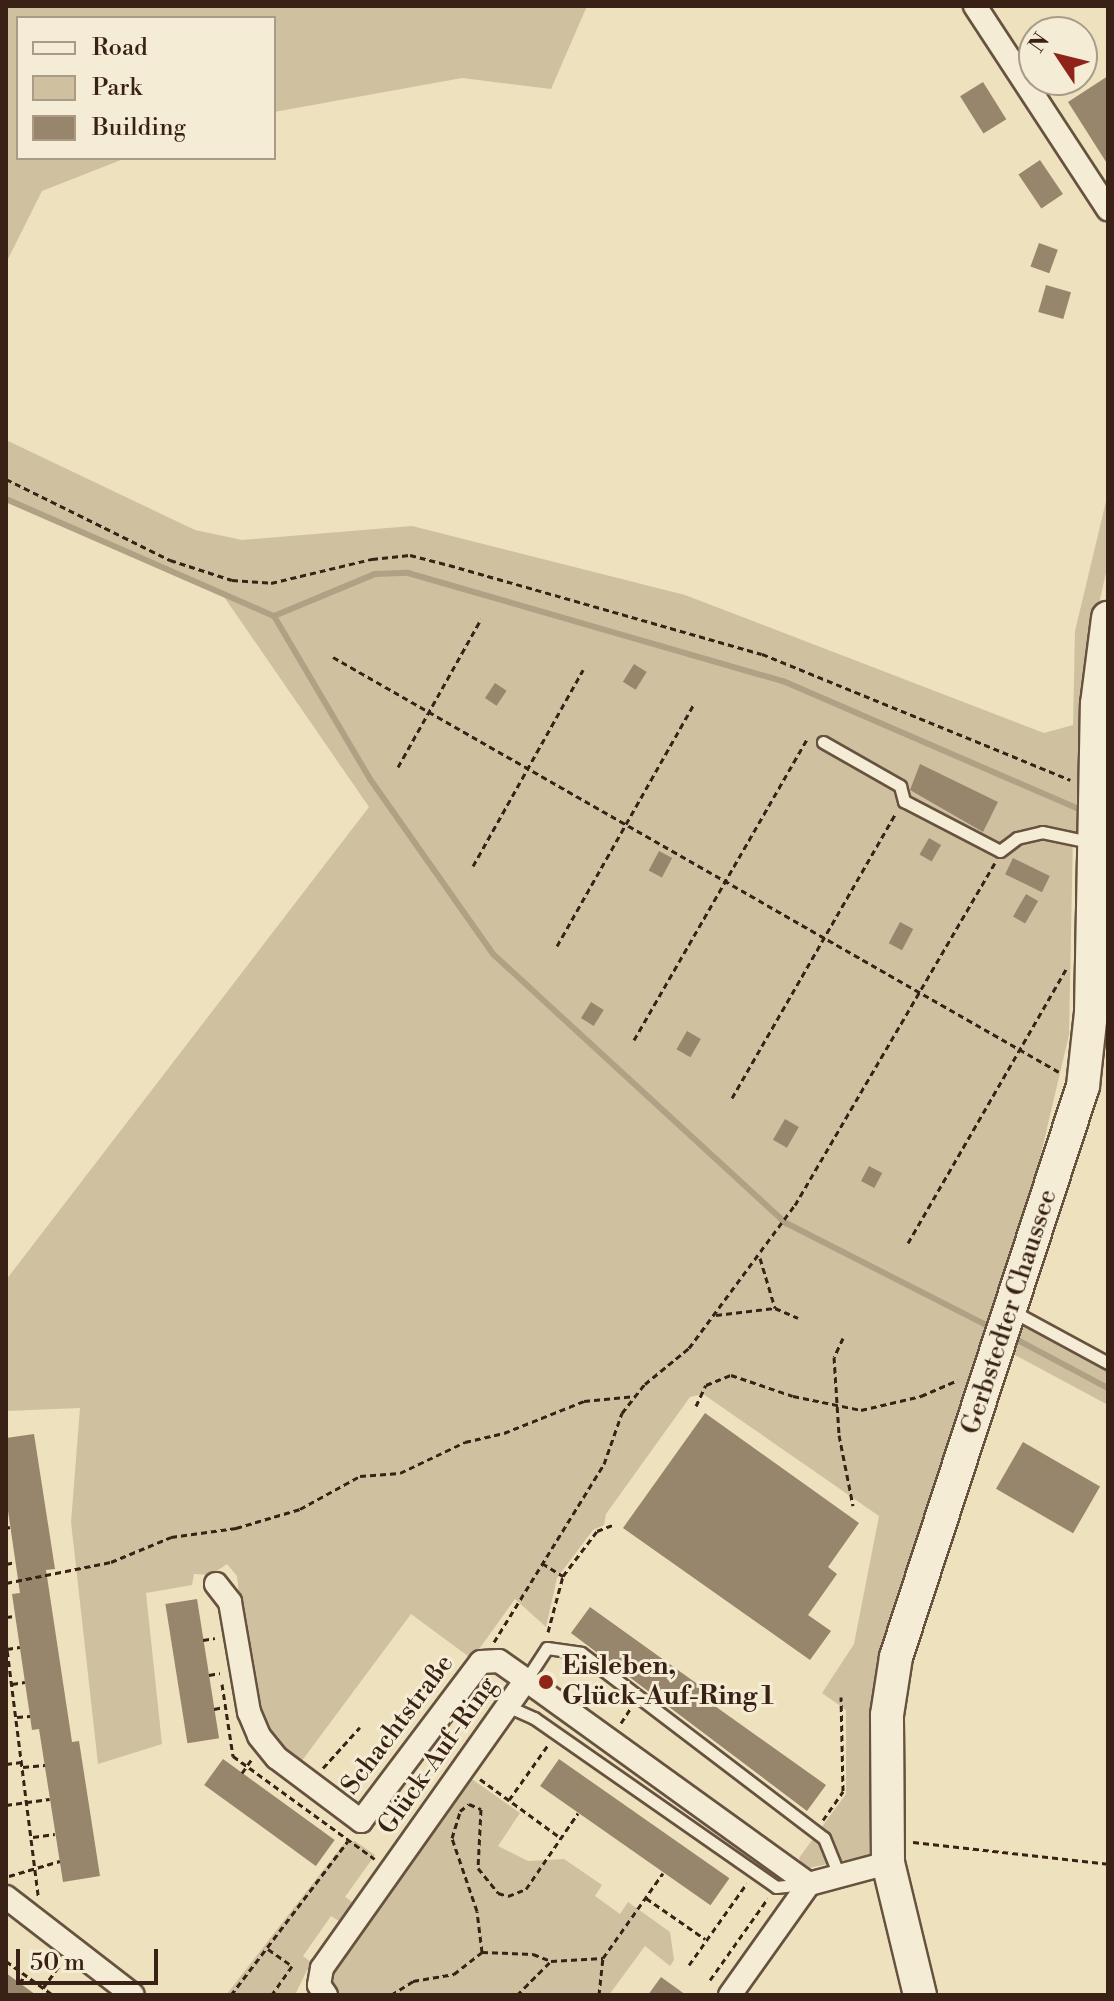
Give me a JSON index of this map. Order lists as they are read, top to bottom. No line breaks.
{"streets":{"main road":["Gerbstedter Chaussee"],"street":["Schachtstraße","Glück-Auf-Ring"]},"crossings":[["Schachtstraße","Glück-Auf-Ring"]],"places":["Eisleben, Glück-Auf-Ring 1"],"legend":["Road","Park","Building"],"scale_bar":"50 m","north":"top left"}
